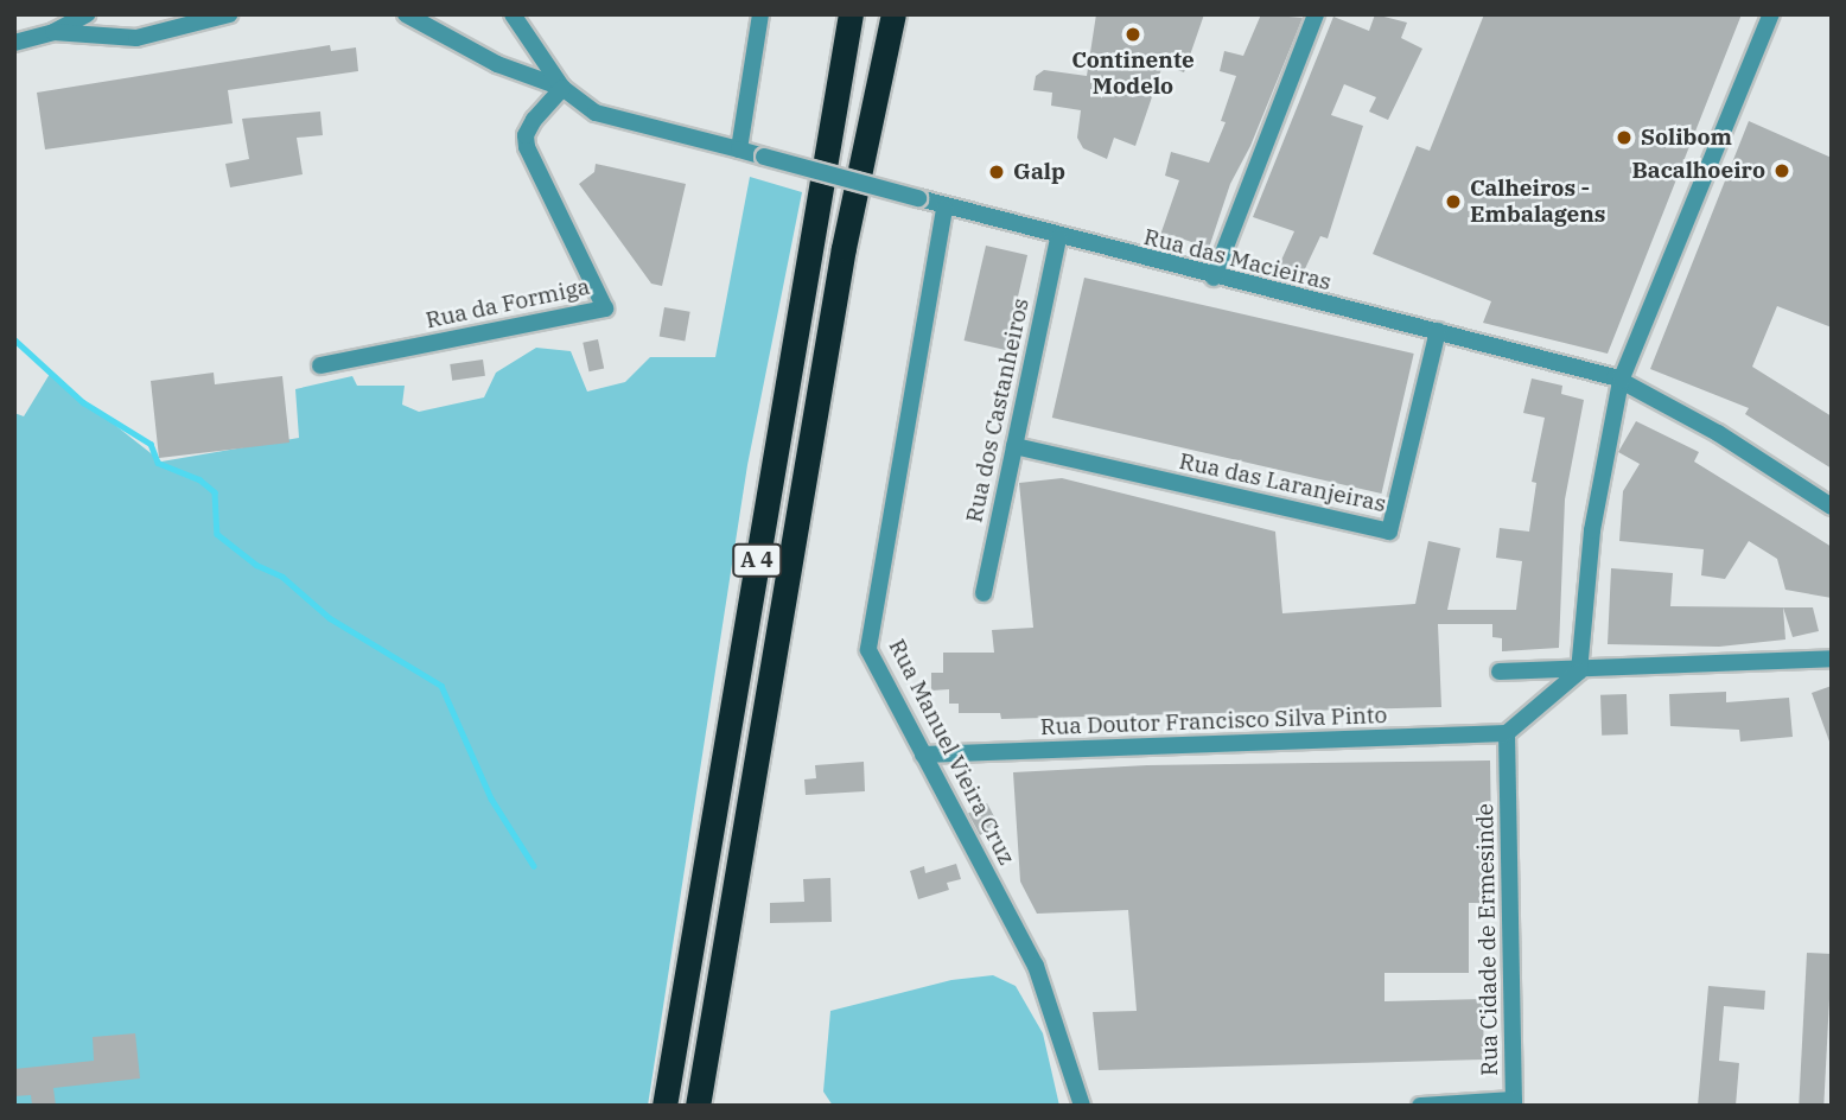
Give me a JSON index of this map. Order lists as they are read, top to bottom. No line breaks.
{"streets":{"highway":["A 4"],"street":["Rua das Macieiras","Rua da Formiga","Rua dos Castanheiros","Rua das Laranjeiras","Rua Doutor Francisco Silva Pinto","Rua Manuel Vieira Cruz","Rua Cidade de Ermesinde"]},"crossings":[["Rua das Macieiras","Rua dos Castanheiros"],["Rua das Macieiras","Rua das Laranjeiras"],["Rua das Macieiras","Rua Manuel Vieira Cruz"],["Rua dos Castanheiros","Rua das Laranjeiras"],["Rua Doutor Francisco Silva Pinto","Rua Manuel Vieira Cruz"],["Rua Doutor Francisco Silva Pinto","Rua Cidade de Ermesinde"]],"places":["Continente Modelo","Solibom","Bacalhoeiro","Galp","Calheiros - Embalagens"]}
